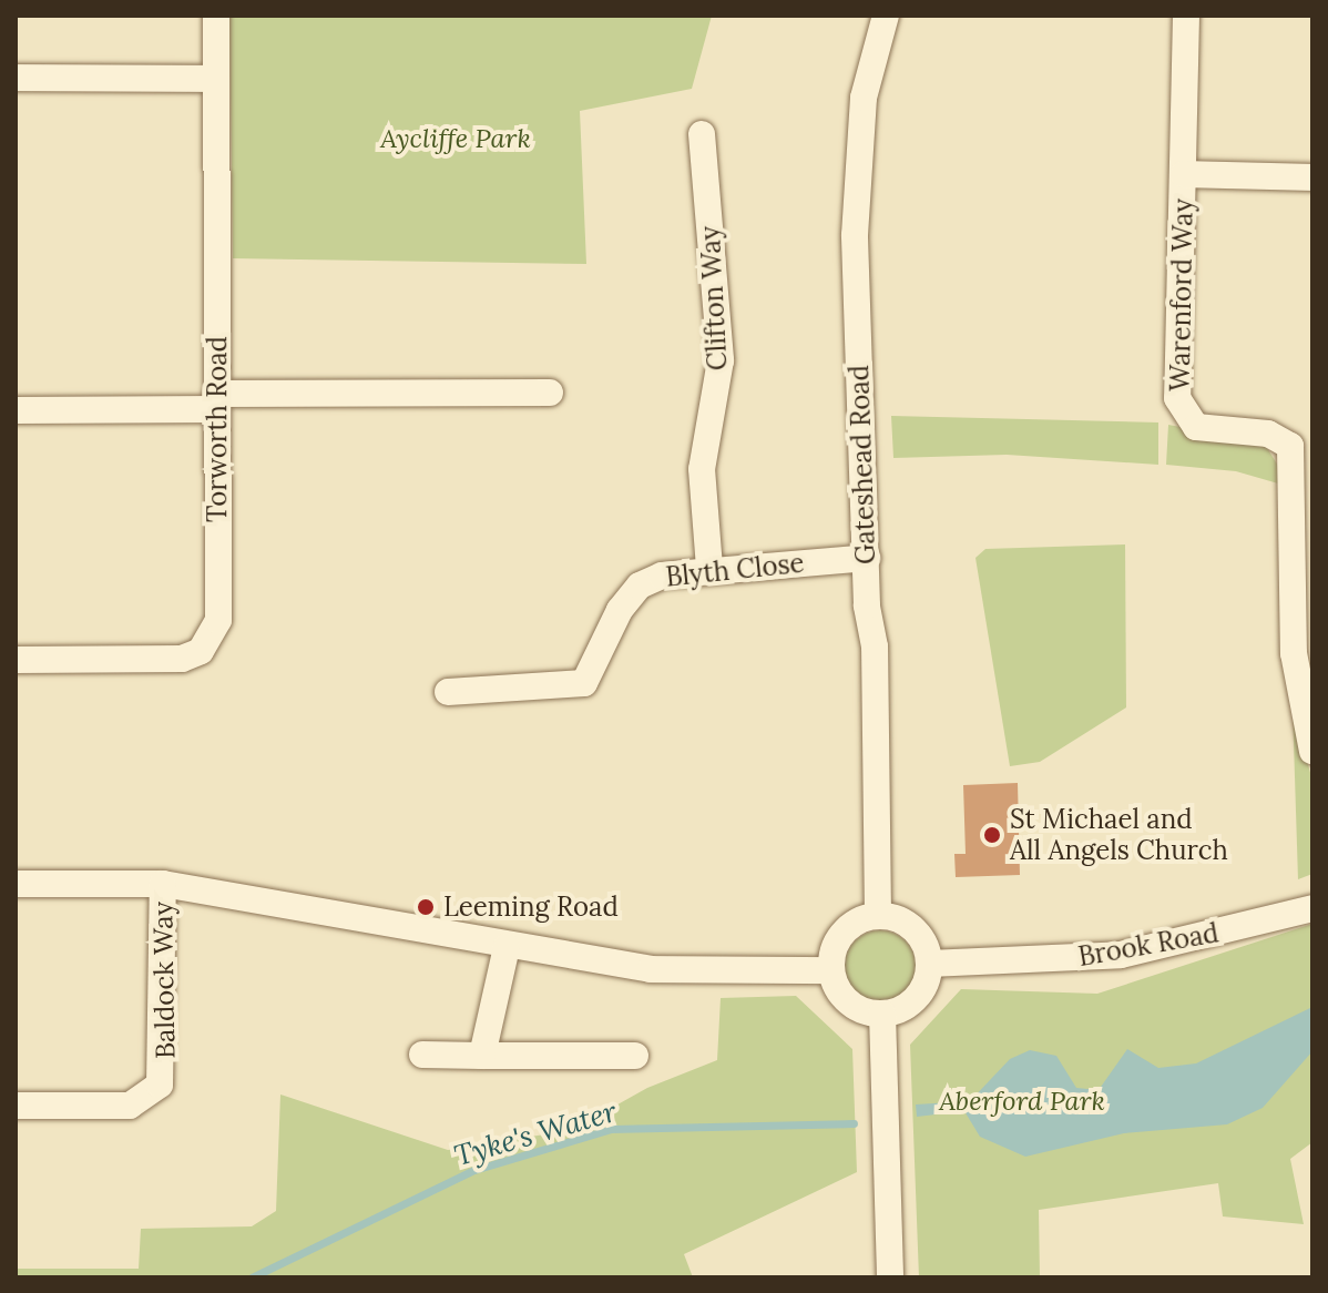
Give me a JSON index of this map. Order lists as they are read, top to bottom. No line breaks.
{"streets":{"street":["Warenford Way","Clifton Way","Torworth Road","Gateshead Road","Blyth Close","Brook Road","Baldock Way"]},"crossings":[["Clifton Way","Blyth Close"],["Gateshead Road","Blyth Close"],["Gateshead Road","Brook Road"]],"water":["Tyke's Water"],"parks":["Aycliffe Park","Aberford Park"],"places":["St Michael and All Angels Church","Leeming Road"]}
